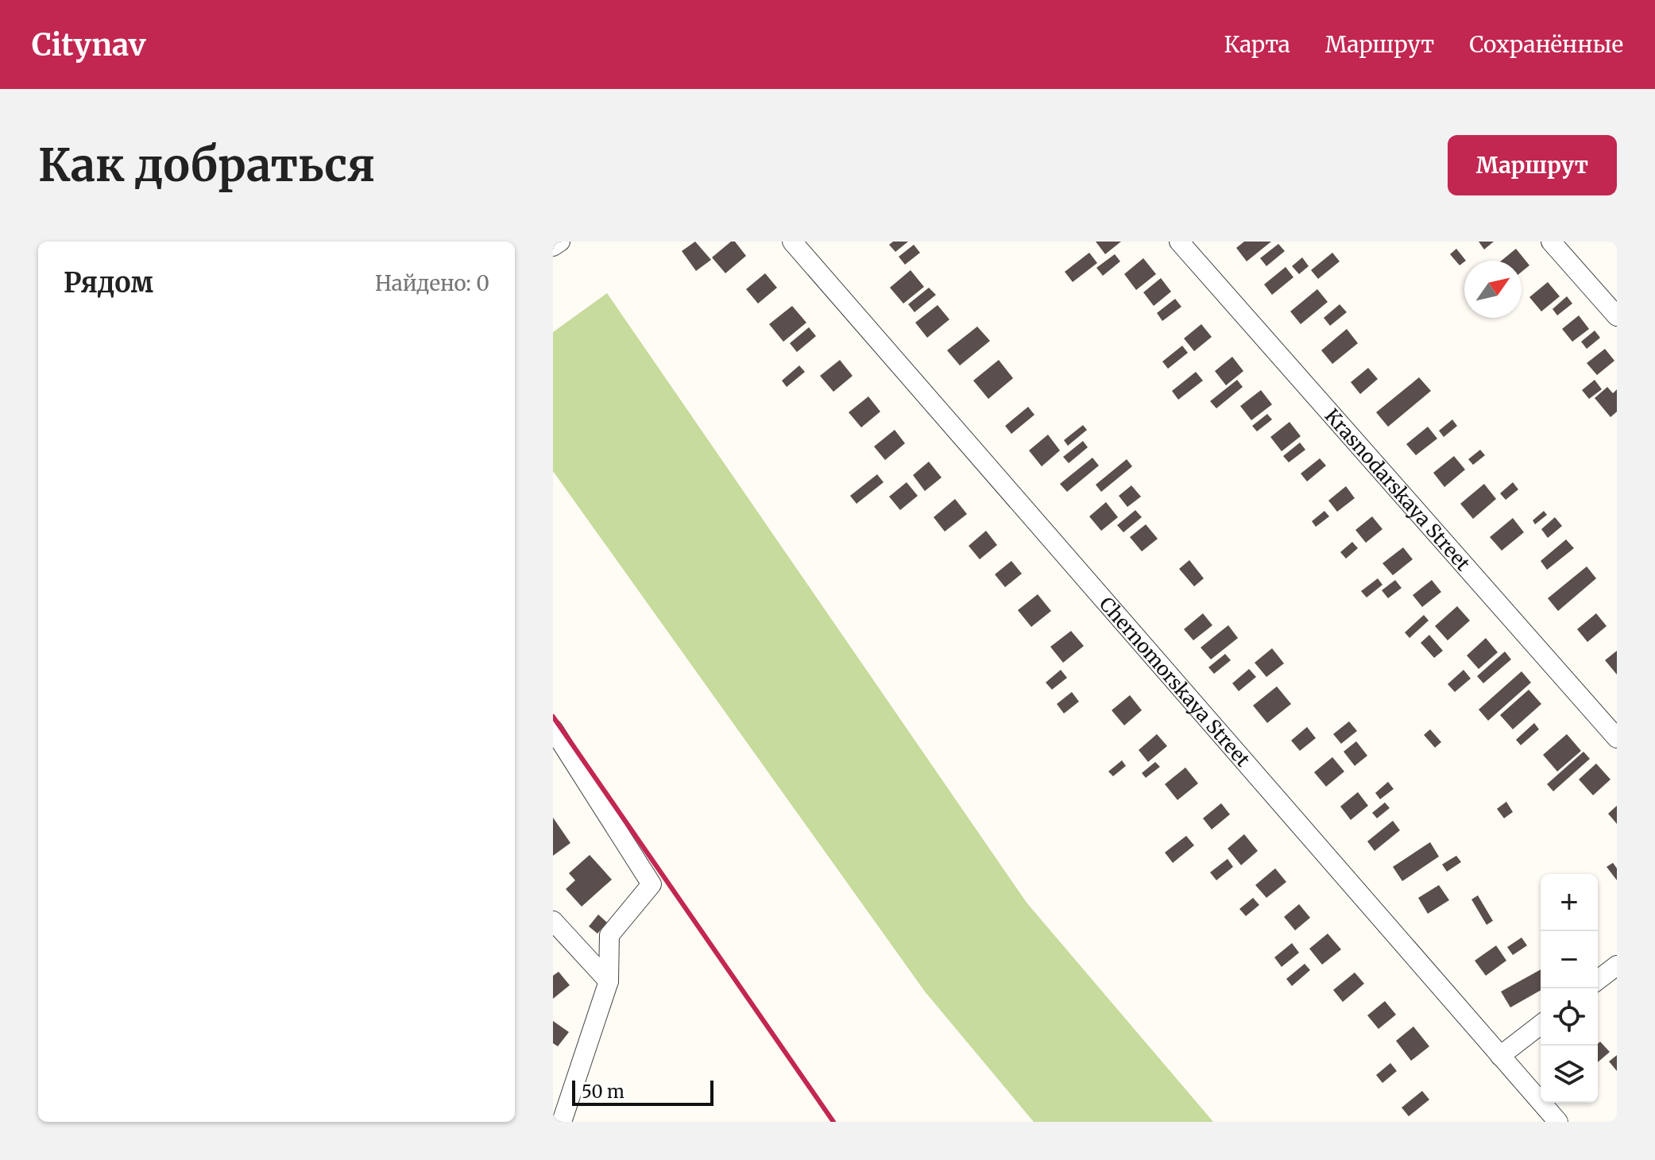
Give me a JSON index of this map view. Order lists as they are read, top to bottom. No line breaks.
{"streets":{"street":["Krasnodarskaya Street","Chernomorskaya Street"]},"scale_bar":"50 m","north":"top right","page":{"header":"Citynav","nav":["Карта","Маршрут","Сохранённые"],"buttons":"Маршрут","title":"Как добраться","heading":["Рядом","Найдено: 0"],"map_buttons":["+","−"],"scale":"50 m"}}
